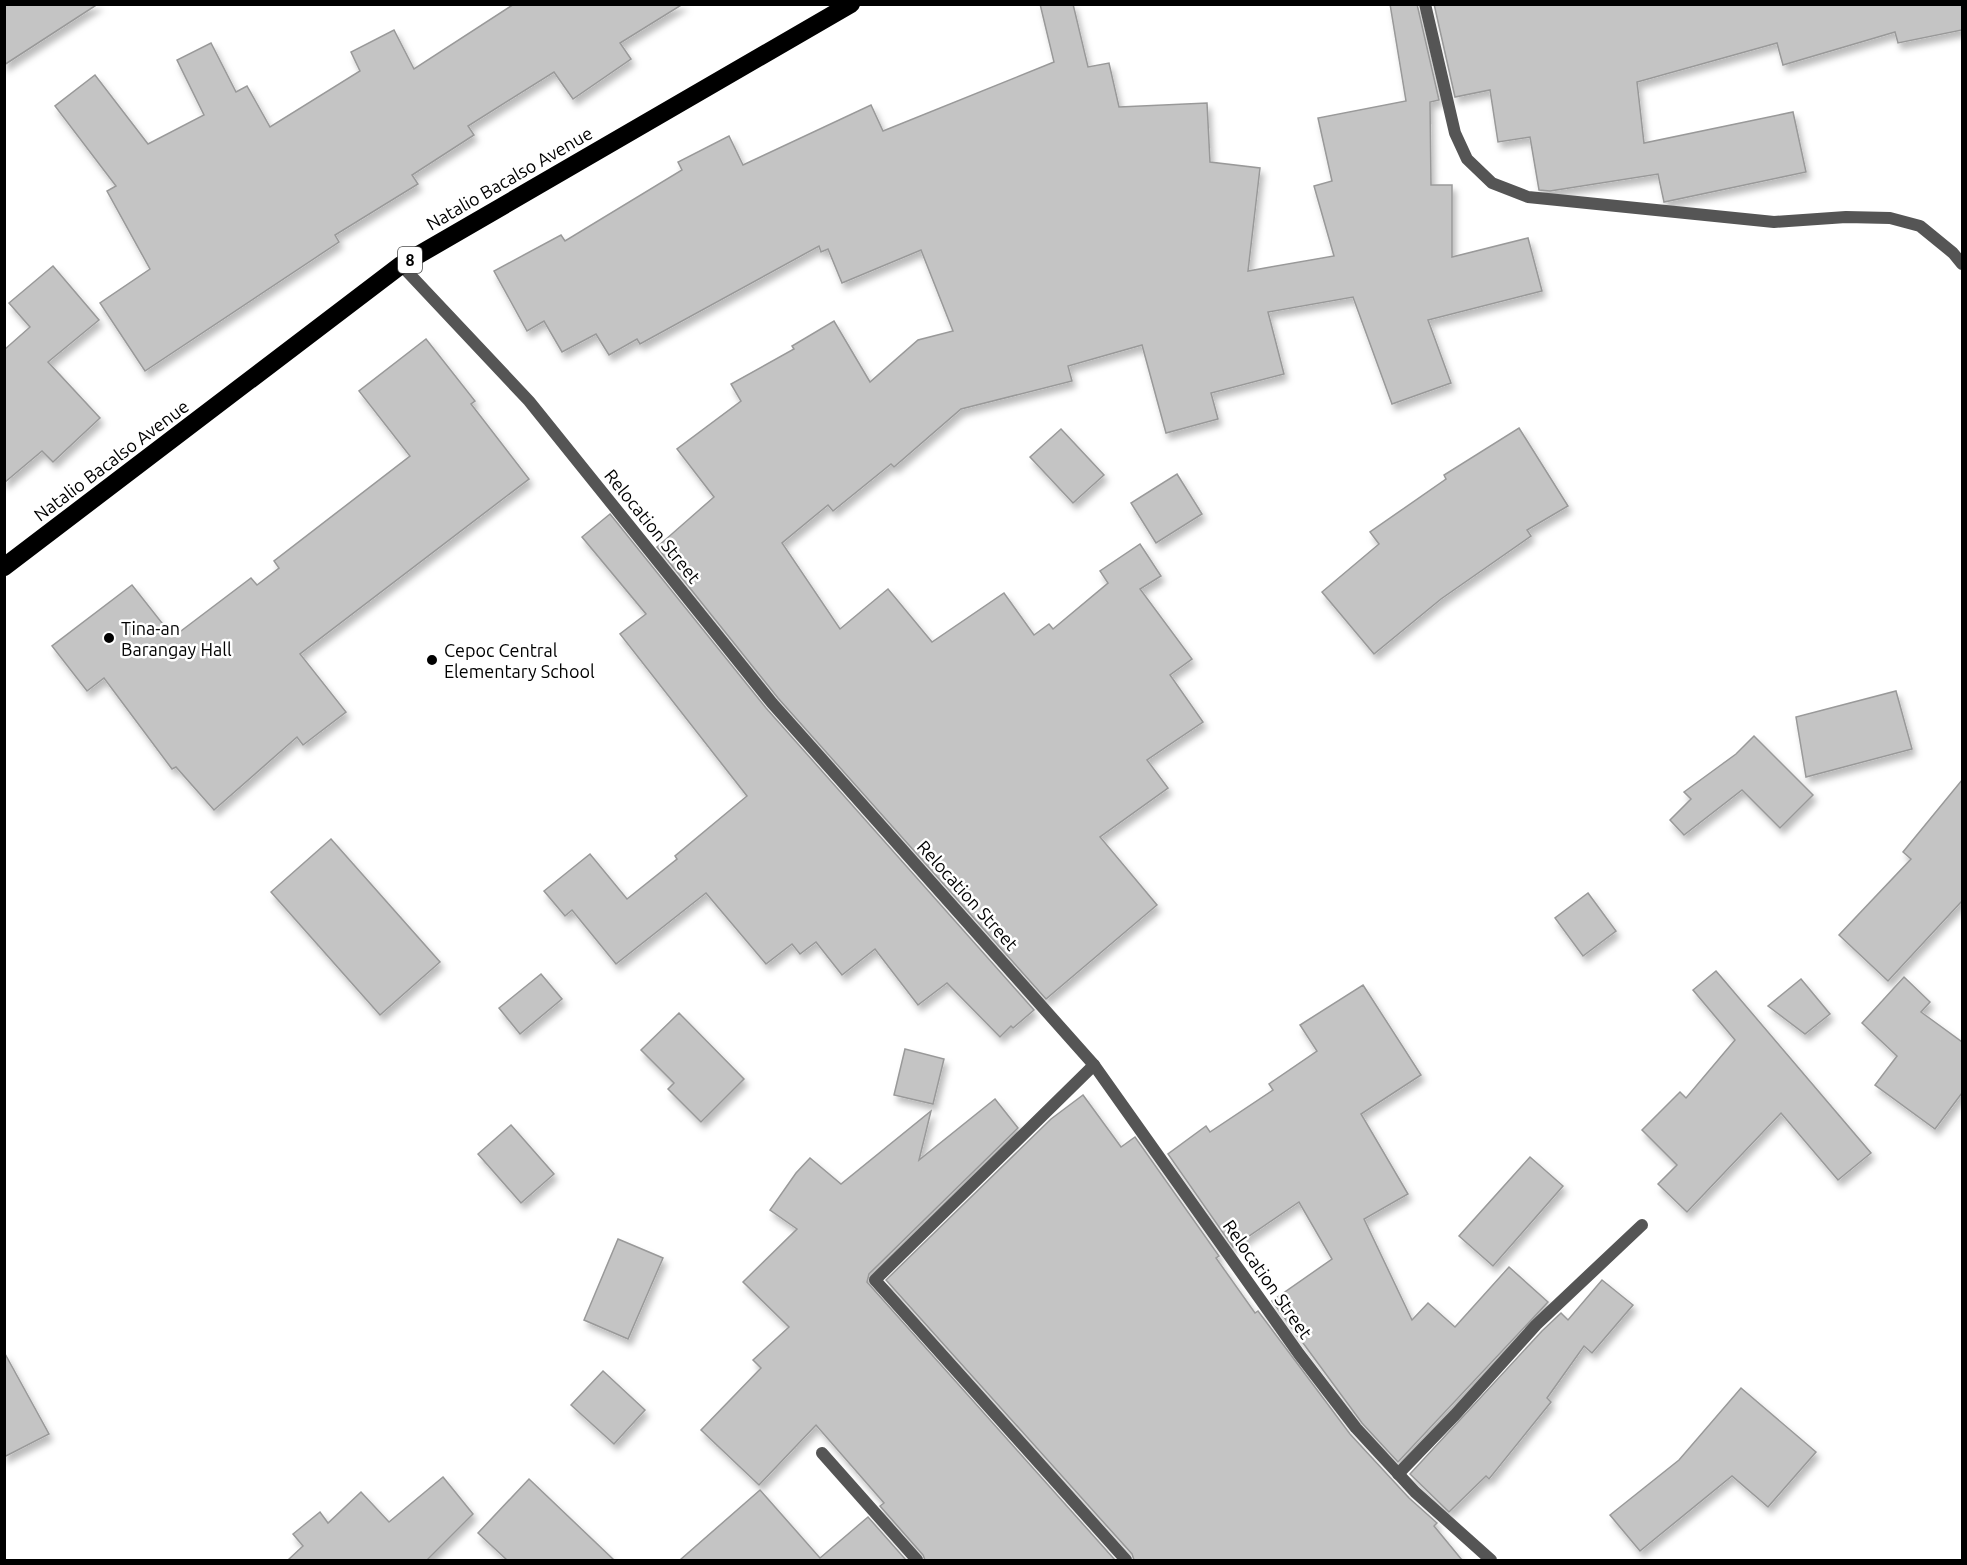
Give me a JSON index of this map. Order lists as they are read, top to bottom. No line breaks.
{"streets":{"highway":["Natalio Bacalso Avenue","8"],"street":["Relocation Street"]},"crossings":[["Natalio Bacalso Avenue","Relocation Street"]],"places":["Tina-an Barangay Hall","Cepoc Central Elementary School"]}
